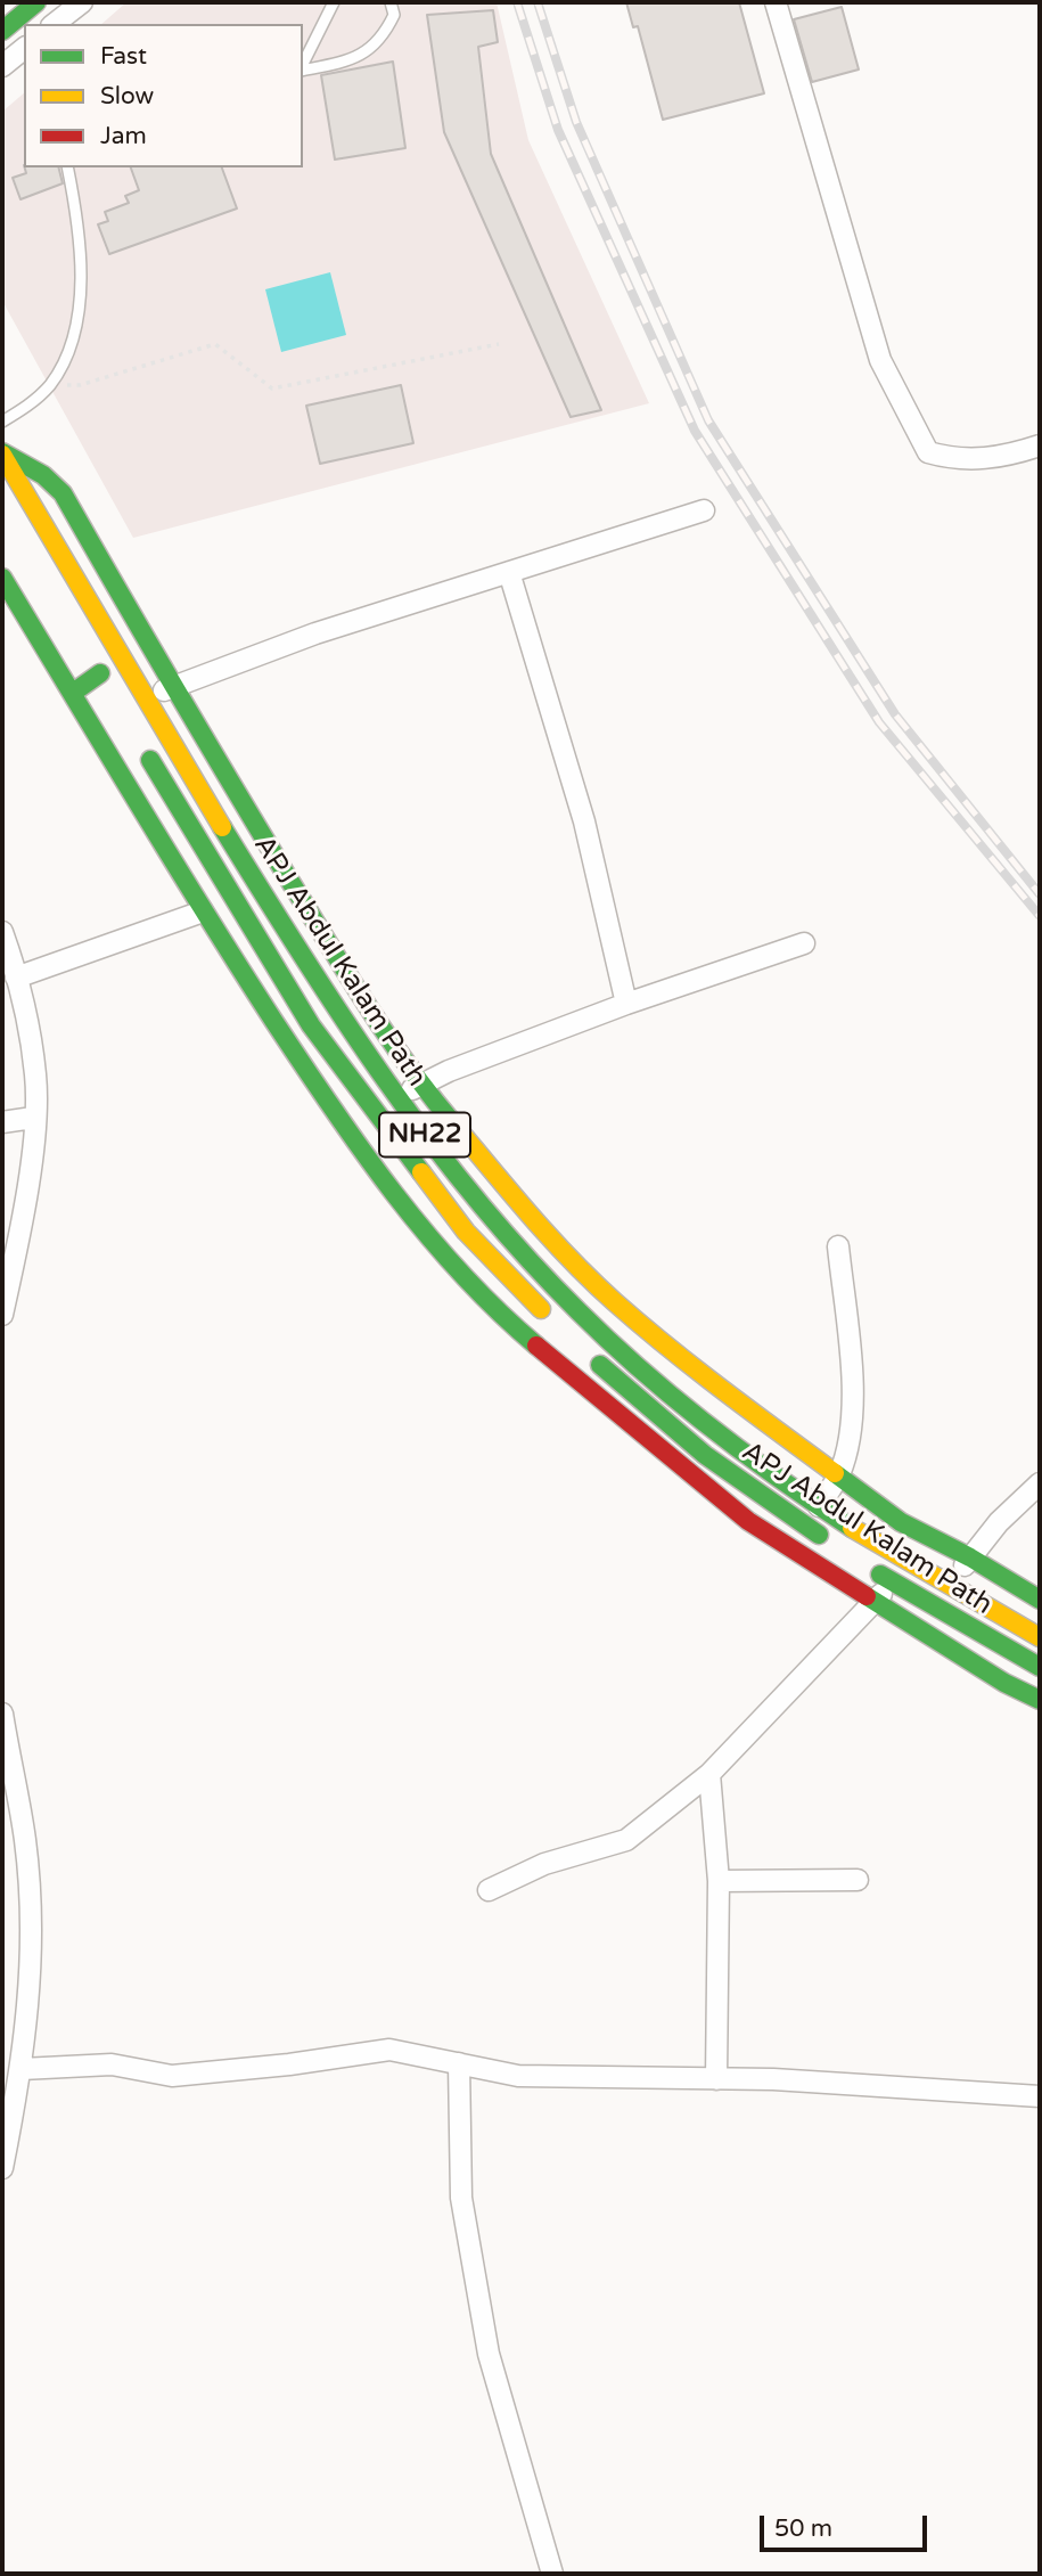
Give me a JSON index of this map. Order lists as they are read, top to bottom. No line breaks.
{"streets":{"main road":["APJ Abdul Kalam Path","NH22"]},"crossings":[["APJ Abdul Kalam Path","NH22"]],"legend":["Fast","Slow","Jam"],"scale_bar":"50 m"}
